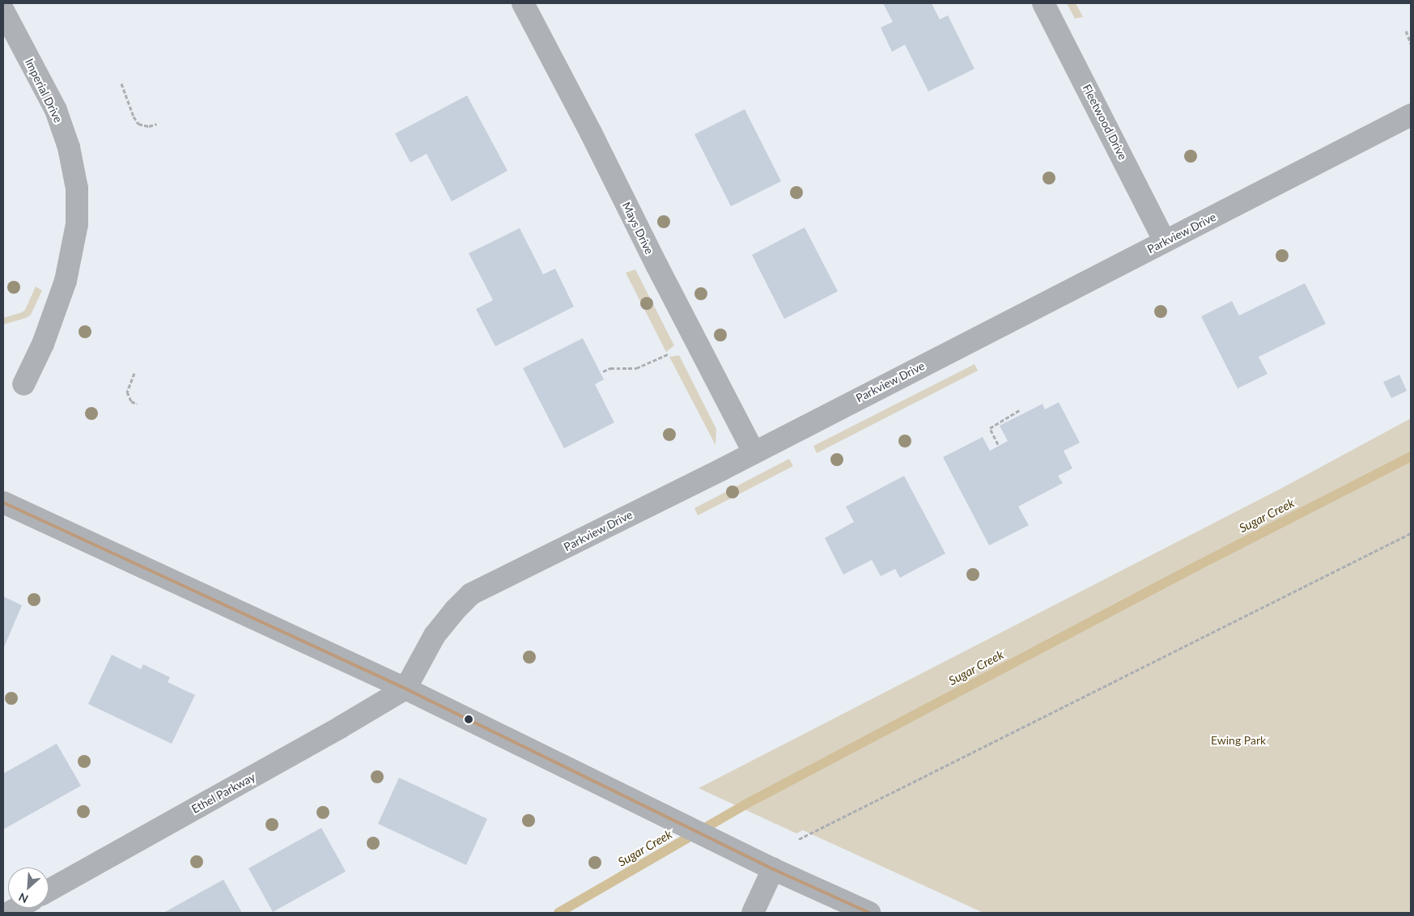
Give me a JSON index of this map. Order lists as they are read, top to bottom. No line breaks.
{"streets":{"street":["Imperial Drive","Fleetwood Drive","Mays Drive","Parkview Drive","Ethel Parkway"]},"crossings":[["Fleetwood Drive","Parkview Drive"],["Mays Drive","Parkview Drive"],["Parkview Drive","Ethel Parkway"]],"water":["Sugar Creek"],"parks":["Ewing Park"],"north":"bottom left"}
